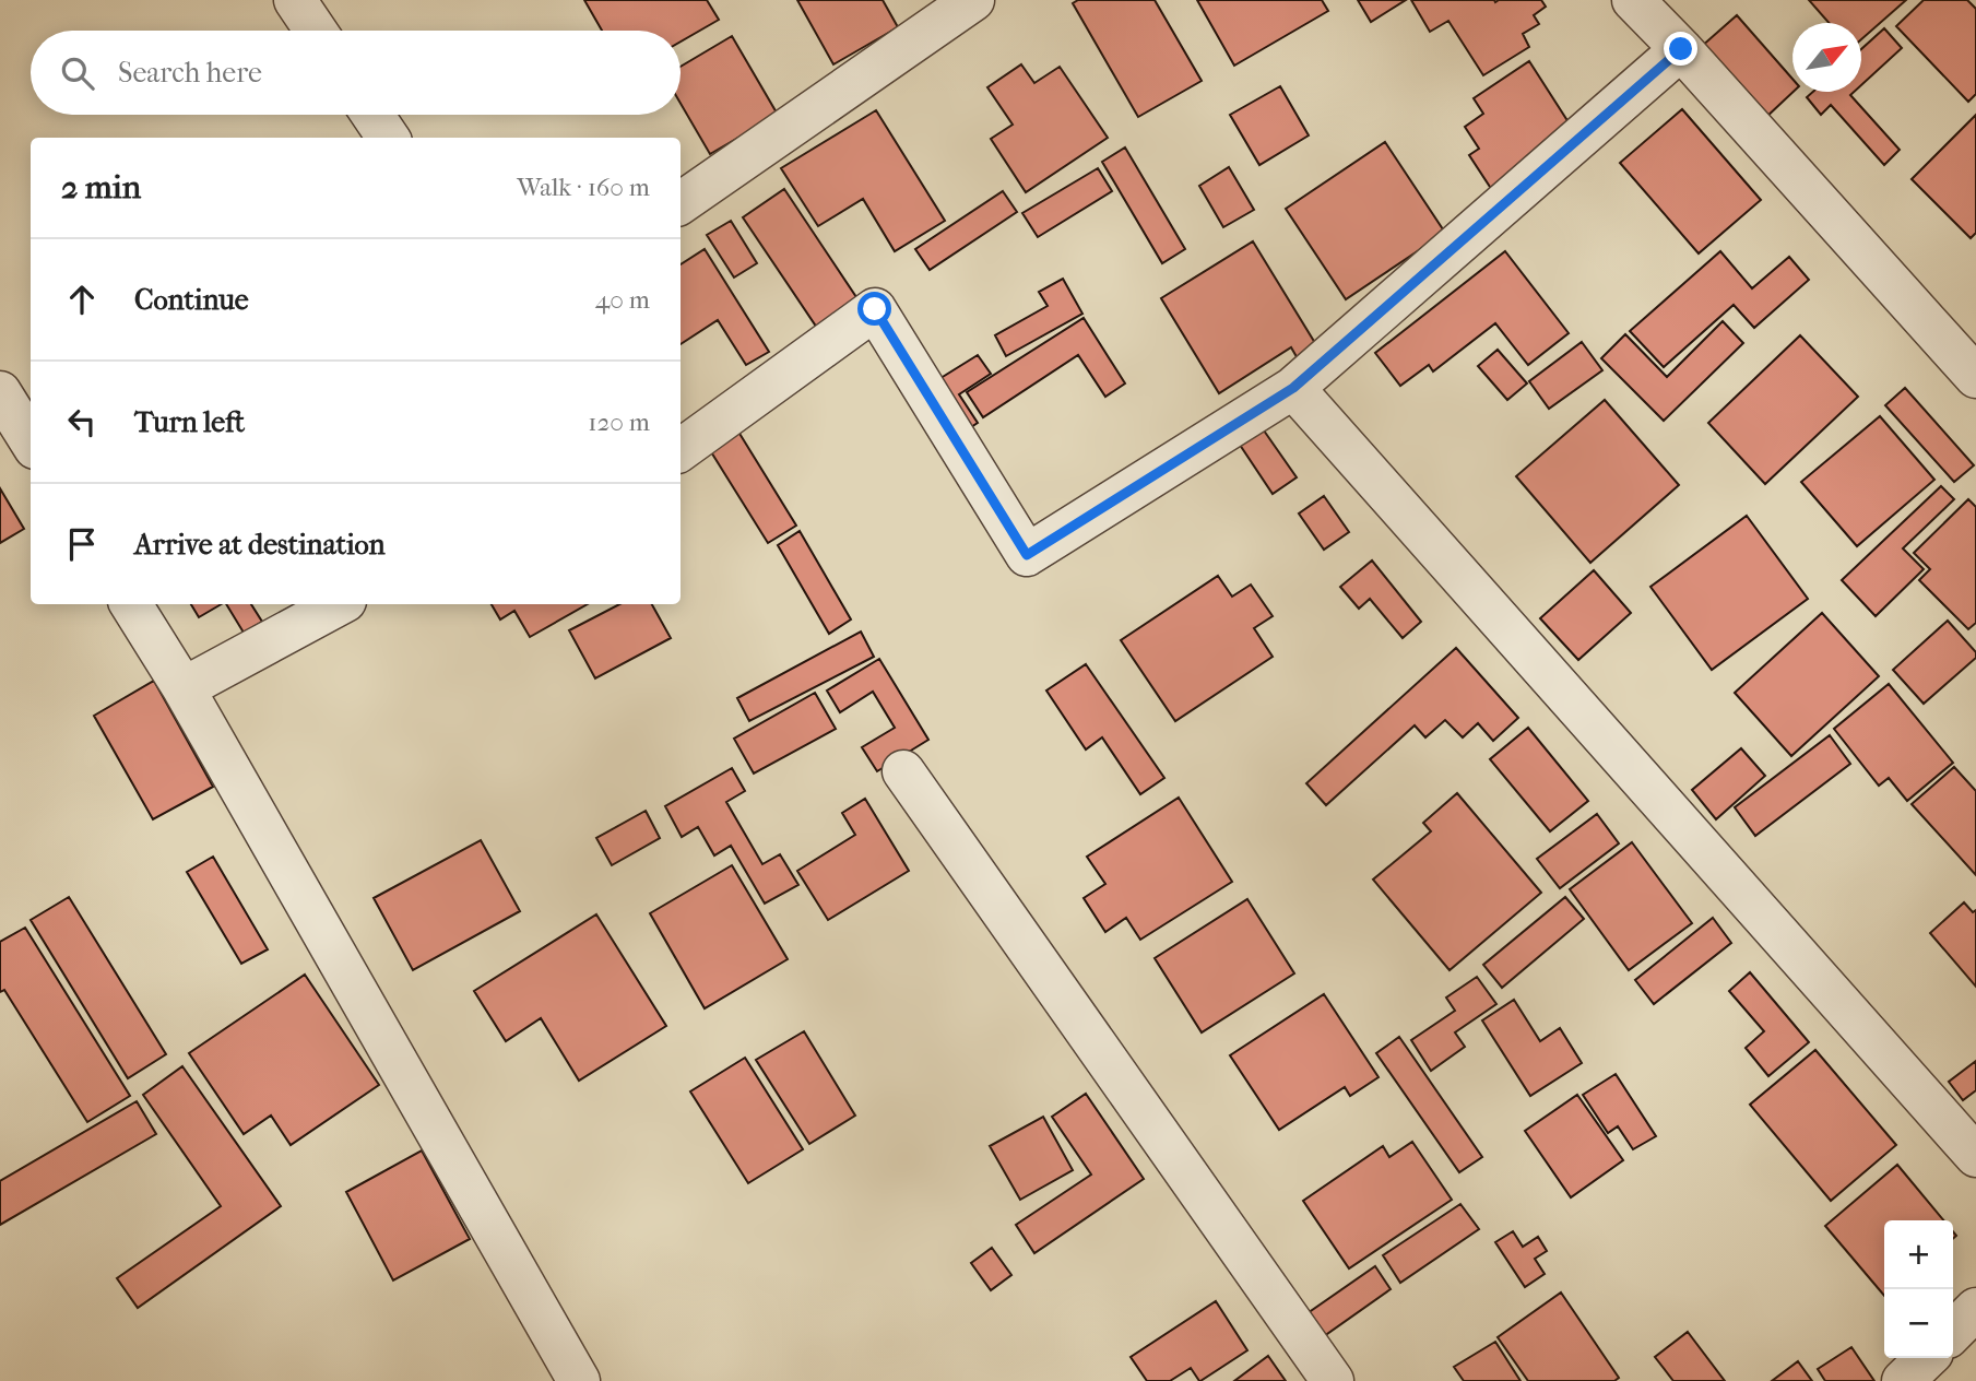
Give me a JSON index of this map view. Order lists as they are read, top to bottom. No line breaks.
{"north":"top right","page":{"search":"Search here","heading":["2 min","Walk · 160 m"],"list":[["Continue","40 m"],["Turn left","120 m"],"Arrive at destination"],"map_buttons":["+","−"]}}
